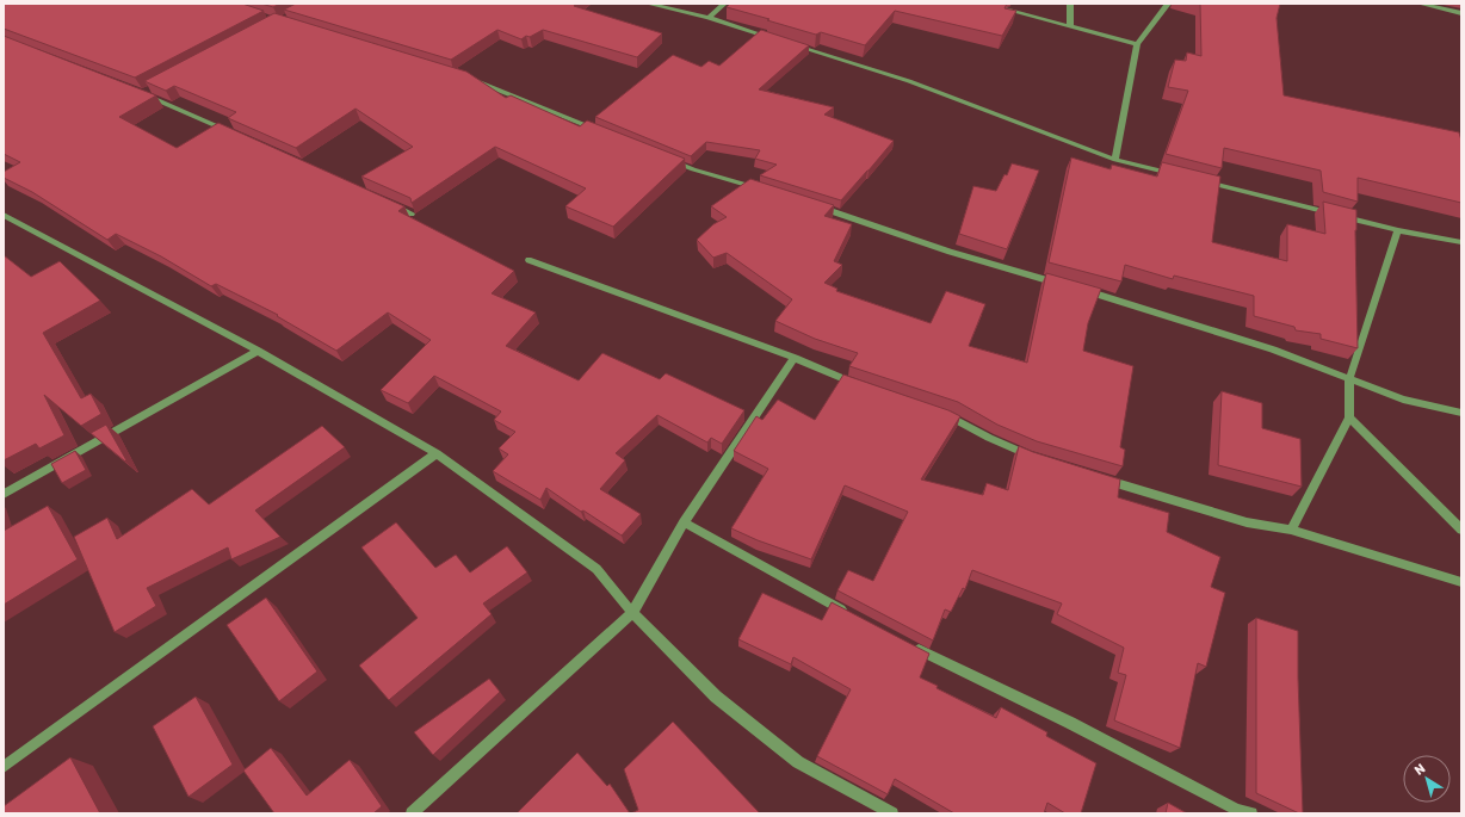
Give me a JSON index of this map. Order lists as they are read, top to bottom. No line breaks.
{"north":"top left"}
